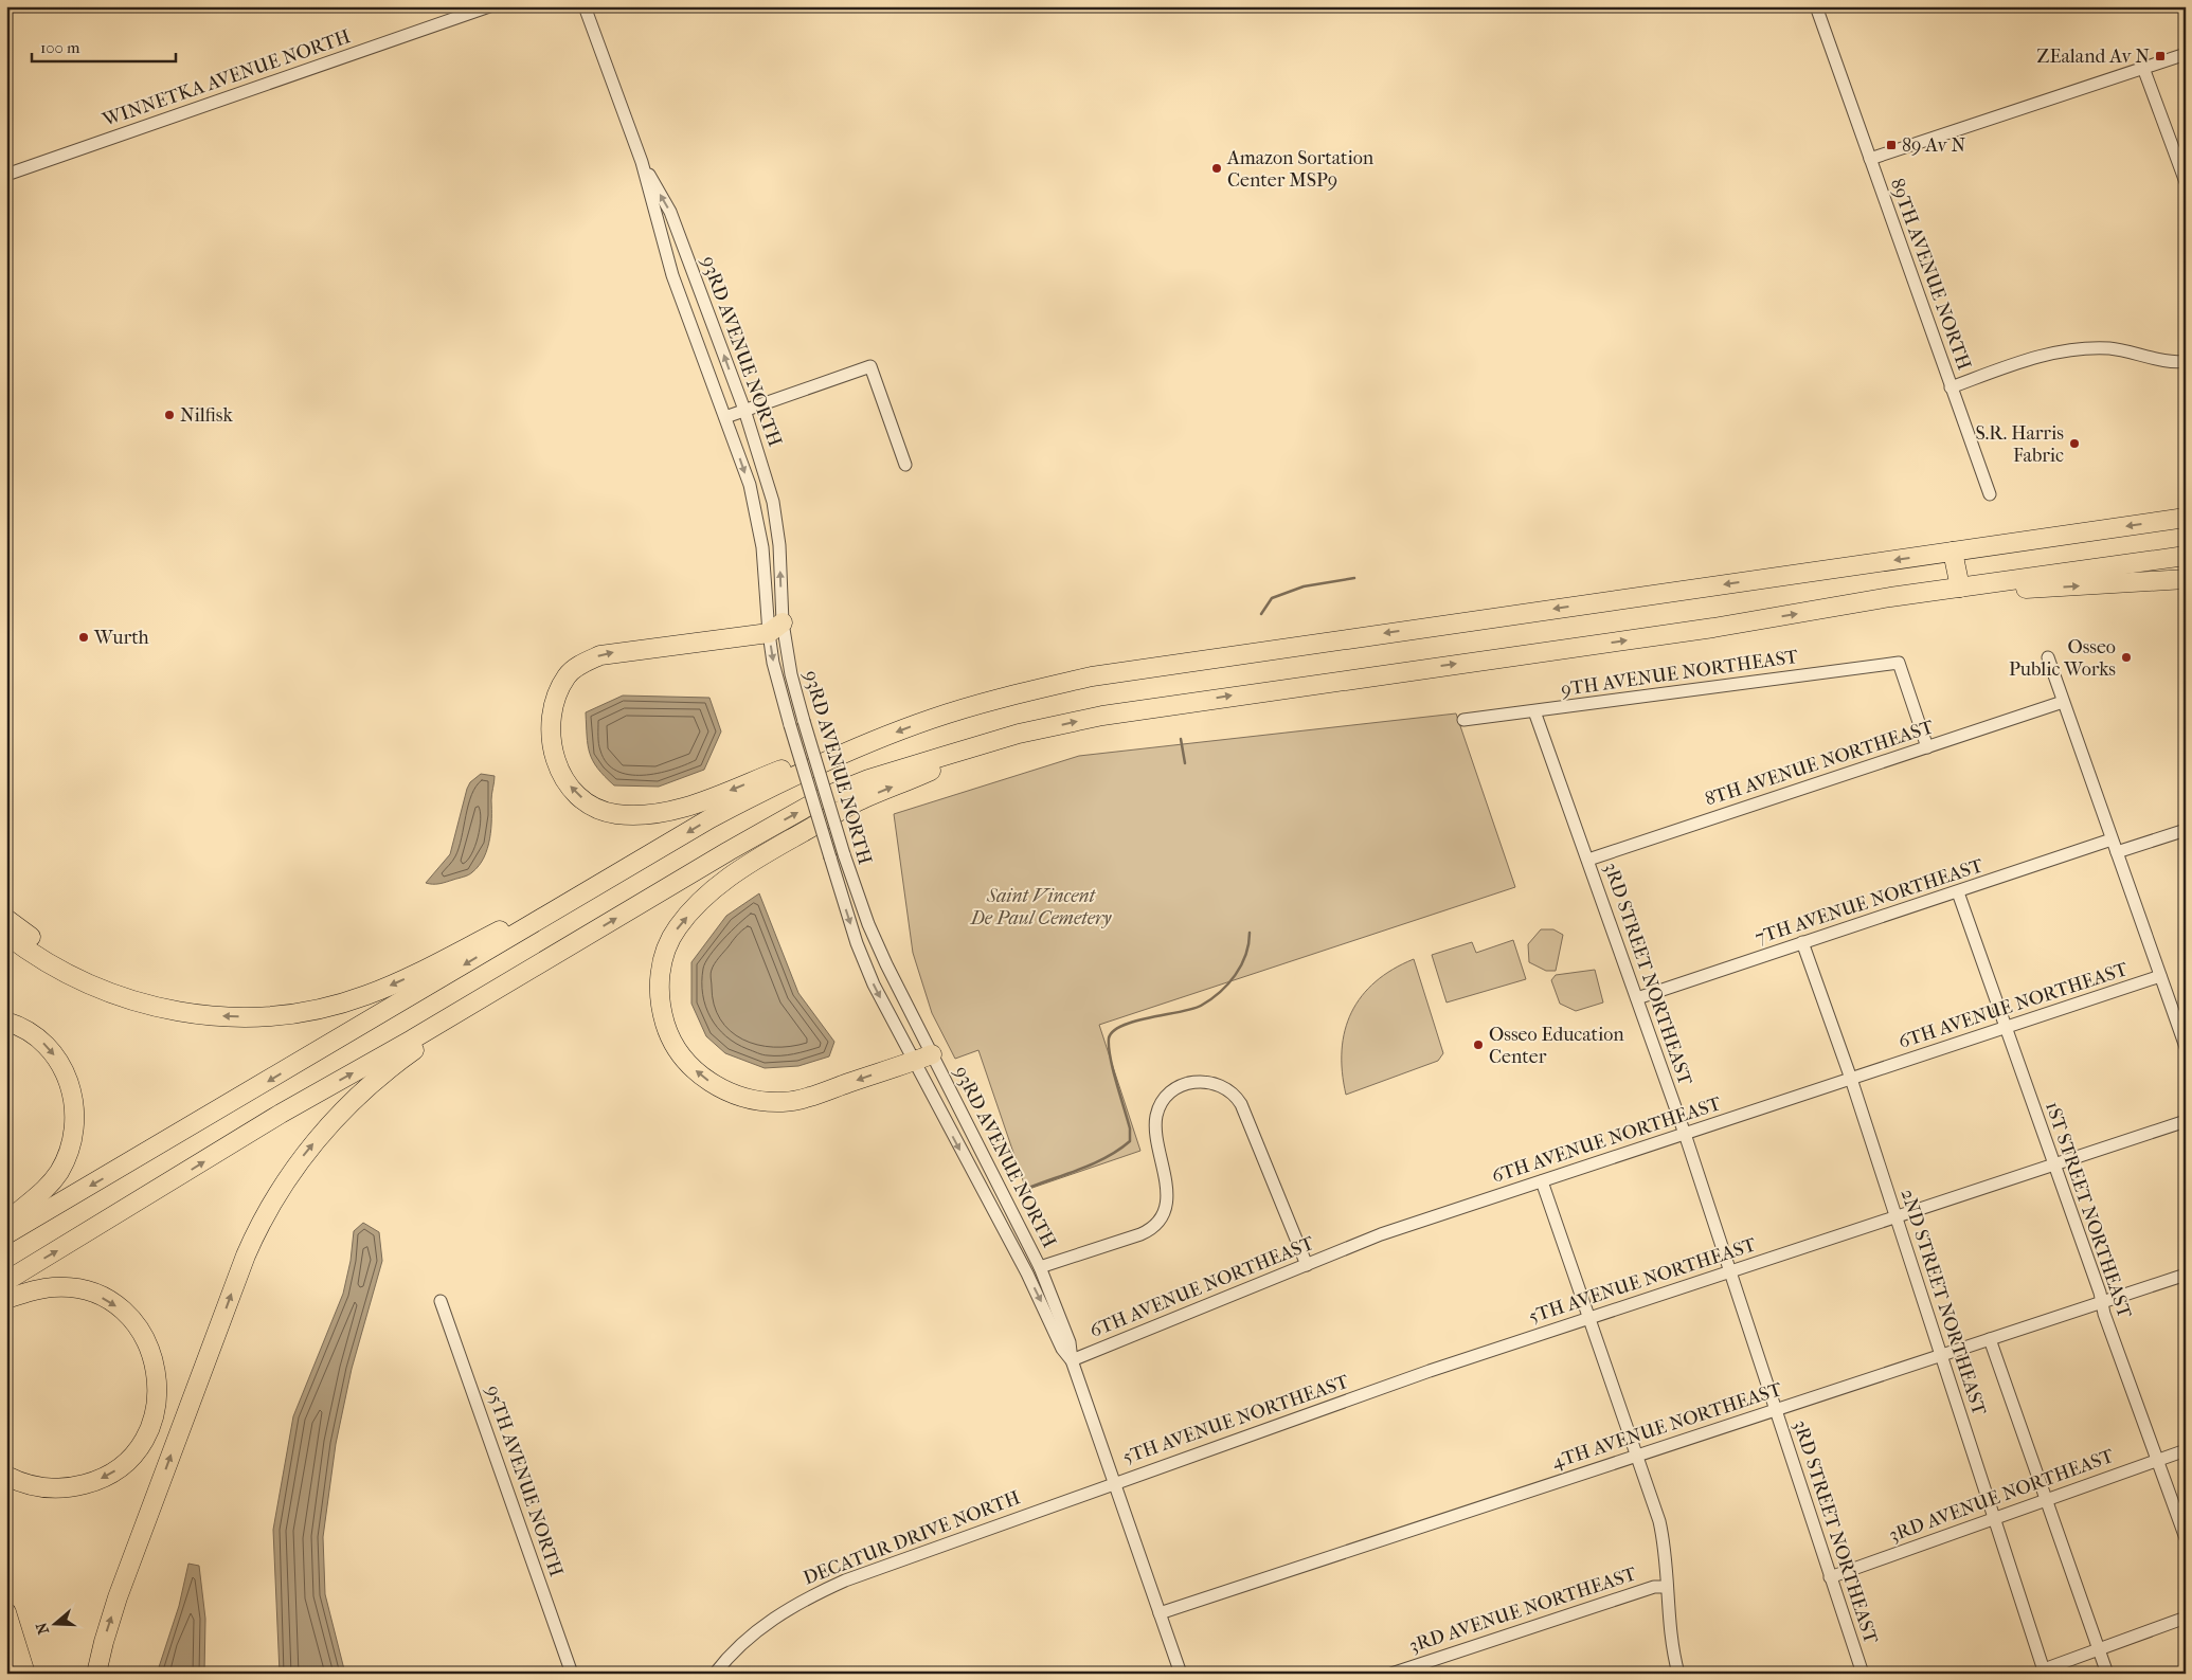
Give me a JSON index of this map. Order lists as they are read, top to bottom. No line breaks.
{"streets":{"street":["WINNETKA AVENUE NORTH","89TH AVENUE NORTH","93RD AVENUE NORTH","9TH AVENUE NORTHEAST","8TH AVENUE NORTHEAST","7TH AVENUE NORTHEAST","3RD STREET NORTHEAST","6TH AVENUE NORTHEAST","1ST STREET NORTHEAST","5TH AVENUE NORTHEAST","2ND STREET NORTHEAST","4TH AVENUE NORTHEAST","95TH AVENUE NORTH","3RD AVENUE NORTHEAST","DECATUR DRIVE NORTH"]},"crossings":[["93RD AVENUE NORTH","6TH AVENUE NORTHEAST"],["93RD AVENUE NORTH","5TH AVENUE NORTHEAST"],["93RD AVENUE NORTH","4TH AVENUE NORTHEAST"],["93RD AVENUE NORTH","DECATUR DRIVE NORTH"],["9TH AVENUE NORTHEAST","8TH AVENUE NORTHEAST"],["9TH AVENUE NORTHEAST","3RD STREET NORTHEAST"],["8TH AVENUE NORTHEAST","3RD STREET NORTHEAST"],["7TH AVENUE NORTHEAST","3RD STREET NORTHEAST"],["7TH AVENUE NORTHEAST","1ST STREET NORTHEAST"],["7TH AVENUE NORTHEAST","2ND STREET NORTHEAST"],["3RD STREET NORTHEAST","6TH AVENUE NORTHEAST"],["3RD STREET NORTHEAST","5TH AVENUE NORTHEAST"],["3RD STREET NORTHEAST","4TH AVENUE NORTHEAST"],["3RD STREET NORTHEAST","3RD AVENUE NORTHEAST"],["6TH AVENUE NORTHEAST","1ST STREET NORTHEAST"],["6TH AVENUE NORTHEAST","2ND STREET NORTHEAST"],["1ST STREET NORTHEAST","5TH AVENUE NORTHEAST"],["1ST STREET NORTHEAST","4TH AVENUE NORTHEAST"],["1ST STREET NORTHEAST","3RD AVENUE NORTHEAST"],["5TH AVENUE NORTHEAST","2ND STREET NORTHEAST"],["5TH AVENUE NORTHEAST","DECATUR DRIVE NORTH"],["2ND STREET NORTHEAST","4TH AVENUE NORTHEAST"],["2ND STREET NORTHEAST","3RD AVENUE NORTHEAST"]],"parks":["Saint Vincent De Paul Cemetery"],"places":{"transit":["ZEaland Av N","89 Av N"],"other":["Amazon Sortation Center MSP9","Nilfisk","S.R. Harris Fabric","Wurth","Osseo Public Works","Osseo Education Center"]},"scale_bar":"100 m","north":"left"}
